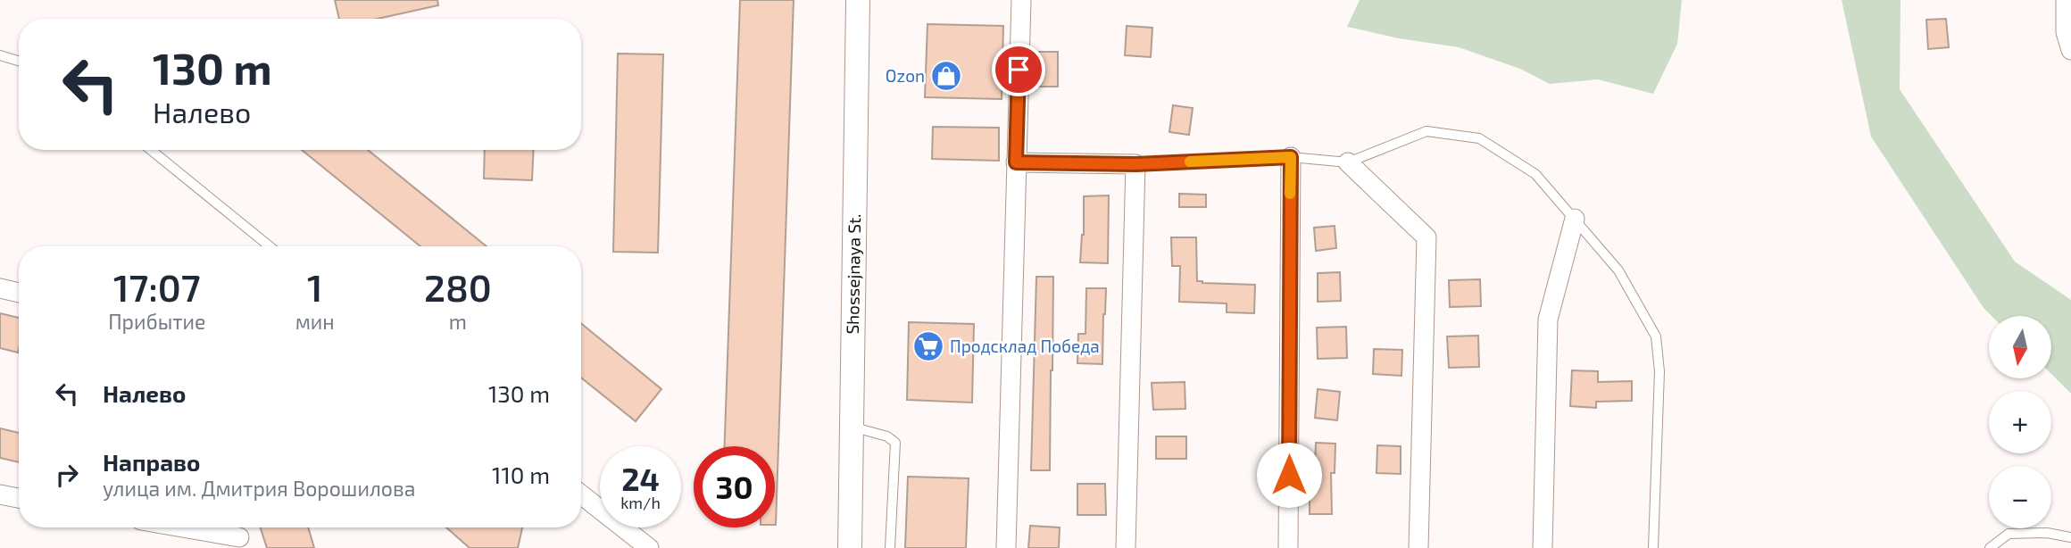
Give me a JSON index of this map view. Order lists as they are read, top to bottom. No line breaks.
{"streets":{"street":["Shossejnaya St."]},"places":{"shop":["Ozon"],"supermarket":["Продсклад Победа"]},"north":"bottom","page":{"turn":["130 m","Налево"],"eta":["17:07","Прибытие","1","мин","280","m"],"map_buttons":["+","−"],"list":[{"name":"Налево","value":"130 m"},{"name":"Направо","note":"улица им. Дмитрия Ворошилова","value":"110 m"}],"speed":"24 km/h","limit":"30"}}
